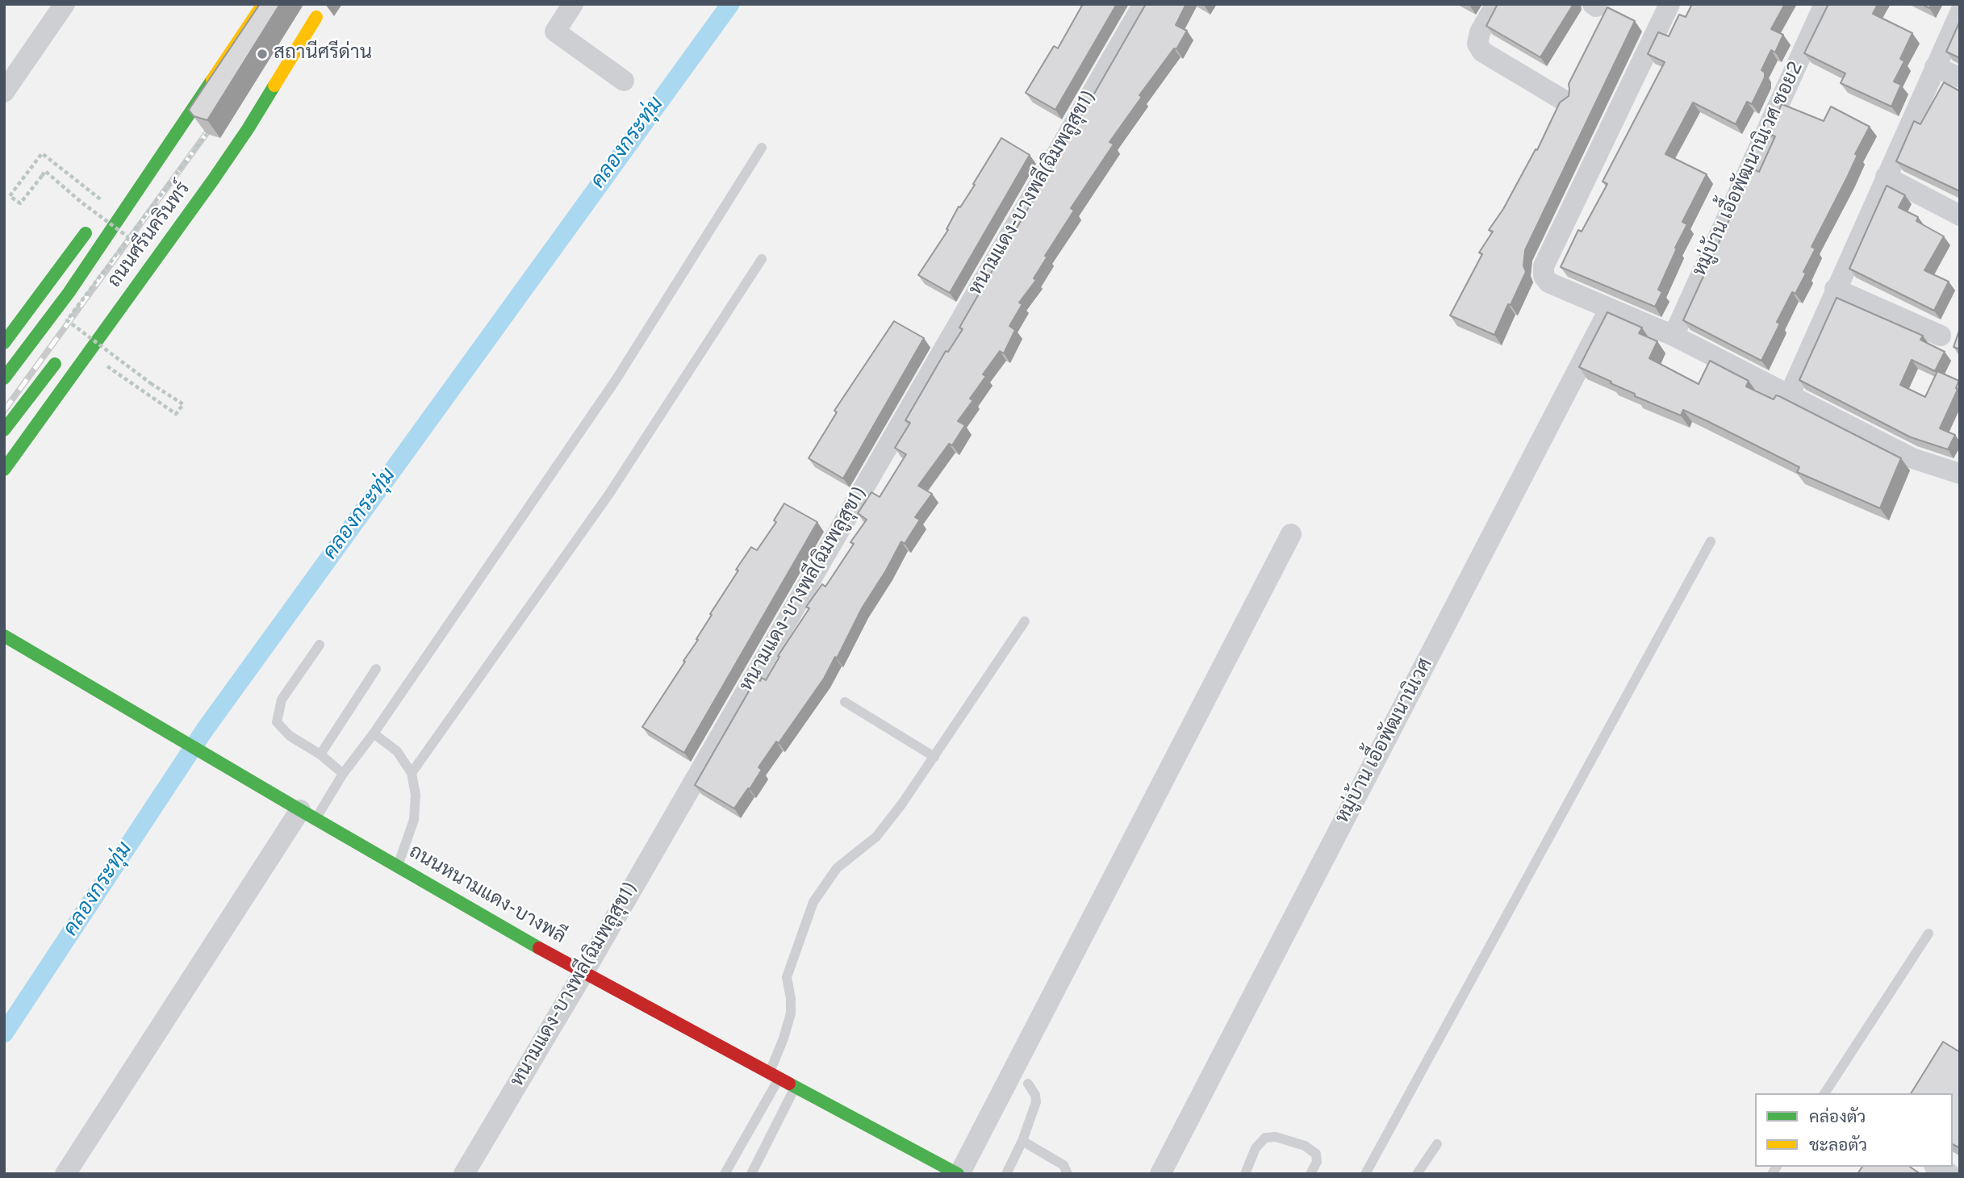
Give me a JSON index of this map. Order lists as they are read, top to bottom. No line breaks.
{"streets":{"main road":["ถนนศรีนครินทร์","ถนนหนามแดง-บางพลี"],"street":["หมู่บ้าน เอื้อพัฒนานิเวศ ซอย2","หนามแดง-บางพลี(ฉิมพลูสุข1)","หมู่บ้าน เอื้อพัฒนานิเวศ"]},"crossings":[["หนามแดง-บางพลี(ฉิมพลูสุข1)","ถนนหนามแดง-บางพลี"]],"water":["คลองกระทุ่ม"],"places":["สถานีศรีด่าน"],"legend":["คล่องตัว","ชะลอตัว"]}
